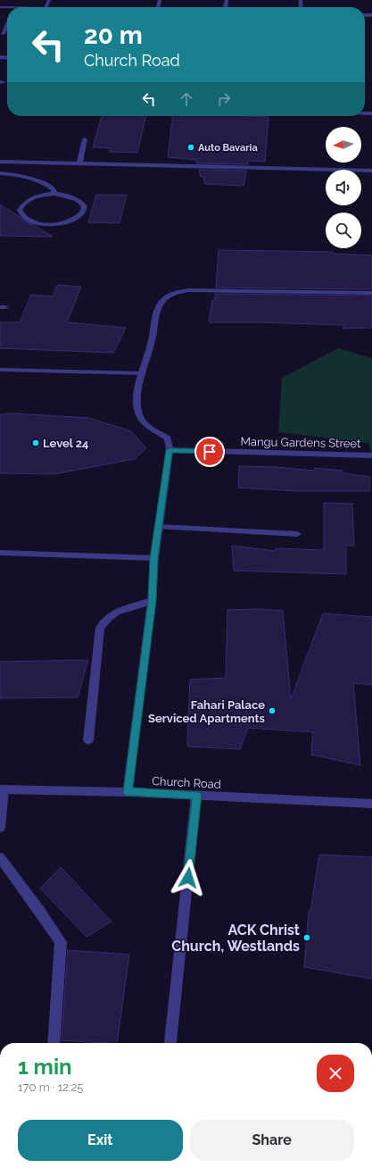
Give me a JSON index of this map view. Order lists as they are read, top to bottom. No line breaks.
{"streets":{"street":["Mangu Gardens Street","Church Road"]},"places":["Auto Bavaria","Level 24","Fahari Palace Serviced Apartments","ACK Christ Church, Westlands"],"north":"left","page":{"turn":["20 m","Church Road"],"heading":["1 min","170 m · 12:25"],"buttons":["Exit","Share"]}}
